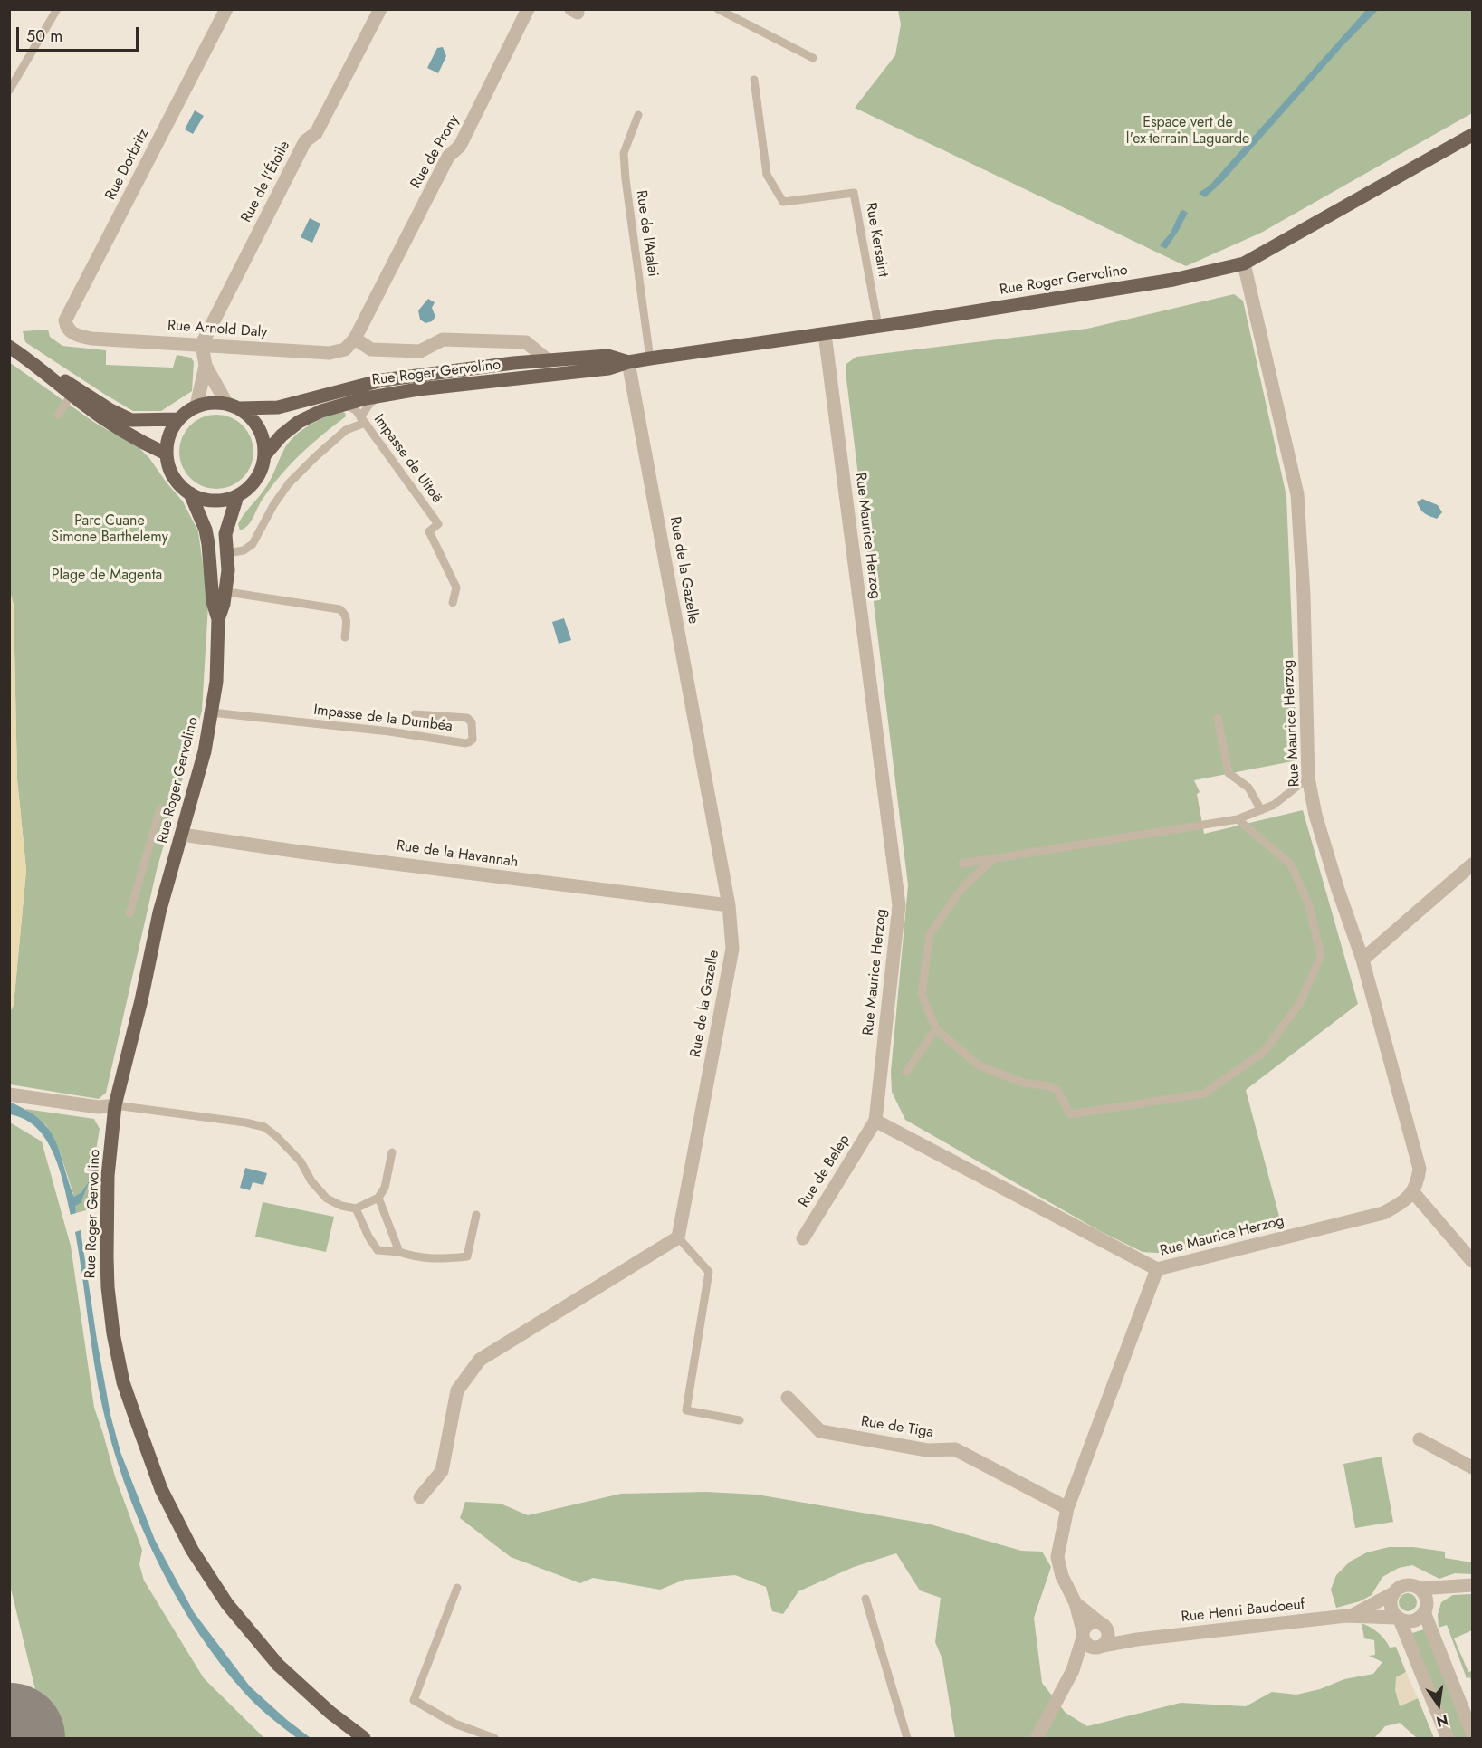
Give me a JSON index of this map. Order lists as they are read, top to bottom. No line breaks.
{"streets":{"main road":["Rue Roger Gervolino"],"street":["Rue de Prony","Rue Dorbritz","Rue de l'Étoile","Rue Arnold Daly","Rue Maurice Herzog","Rue de la Gazelle","Rue de la Havannah","Rue de Belep","Rue de Tiga","Rue Henri Baudoeuf"],"lane":["Rue de l'Atalai","Rue Kersaint","Impasse de Uitoë","Impasse de la Dumbéa"]},"crossings":[["Rue de Prony","Rue Roger Gervolino"],["Rue de Prony","Rue Arnold Daly"],["Rue Dorbritz","Rue Arnold Daly"],["Rue de l'Étoile","Rue Arnold Daly"],["Rue de l'Atalai","Rue Roger Gervolino"],["Rue Kersaint","Rue Roger Gervolino"],["Rue Roger Gervolino","Rue Arnold Daly"],["Rue Roger Gervolino","Rue Maurice Herzog"],["Rue Roger Gervolino","Rue de la Gazelle"],["Rue Roger Gervolino","Impasse de la Dumbéa"],["Rue Roger Gervolino","Rue de la Havannah"],["Rue Maurice Herzog","Rue de Belep"],["Rue de la Gazelle","Rue de la Havannah"]],"parks":["Espace vert de l'ex-terrain Laguarde","Parc Cuane Simone Barthelemy","Plage de Magenta"],"scale_bar":"50 m","north":"bottom"}
